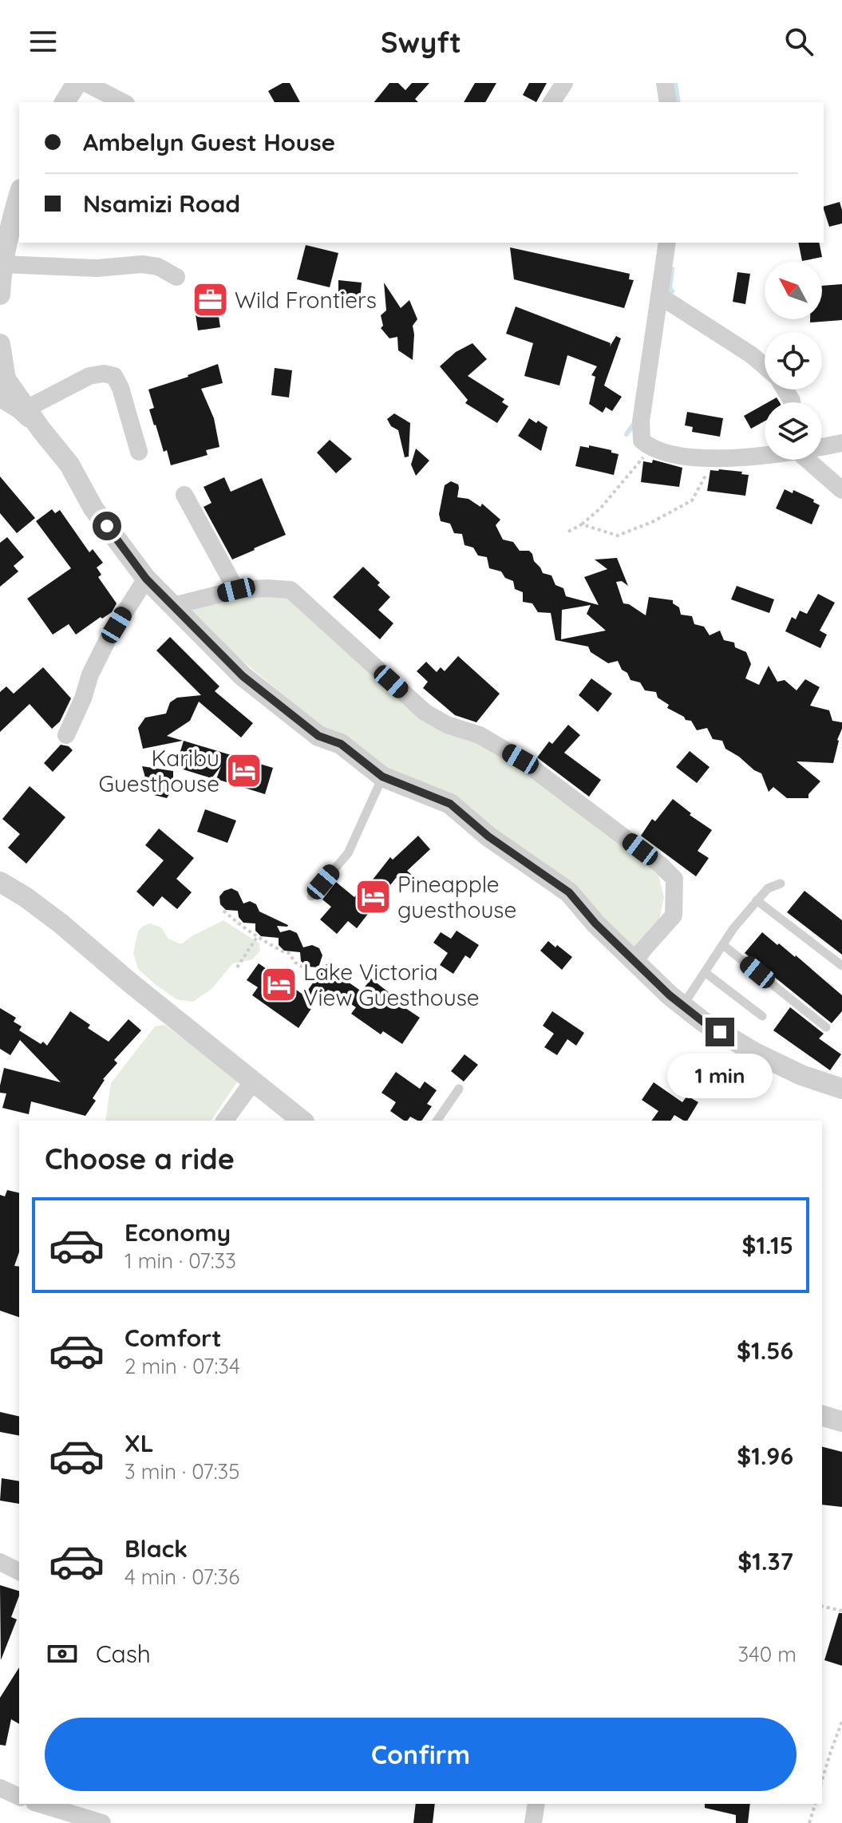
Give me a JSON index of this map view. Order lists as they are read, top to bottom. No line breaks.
{"places":{"office":["Wild Frontiers"],"hotel":["Karibu Guesthouse","Pineapple guesthouse","Lake Victoria View Guesthouse"]},"north":"top left","page":{"header":"Swyft","banner":["Ambelyn Guest House","Nsamizi Road"],"bubble":"1 min","heading":"Choose a ride","list":[{"name":"Economy","note":"1 min · 07:33","value":"$1.15"},{"name":"Comfort","note":"2 min · 07:34","value":"$1.56"},{"name":"XL","note":"3 min · 07:35","value":"$1.96"},{"name":"Black","note":"4 min · 07:36","value":"$1.37"}],"pay":["Cash","340 m"],"buttons":"Confirm"}}
